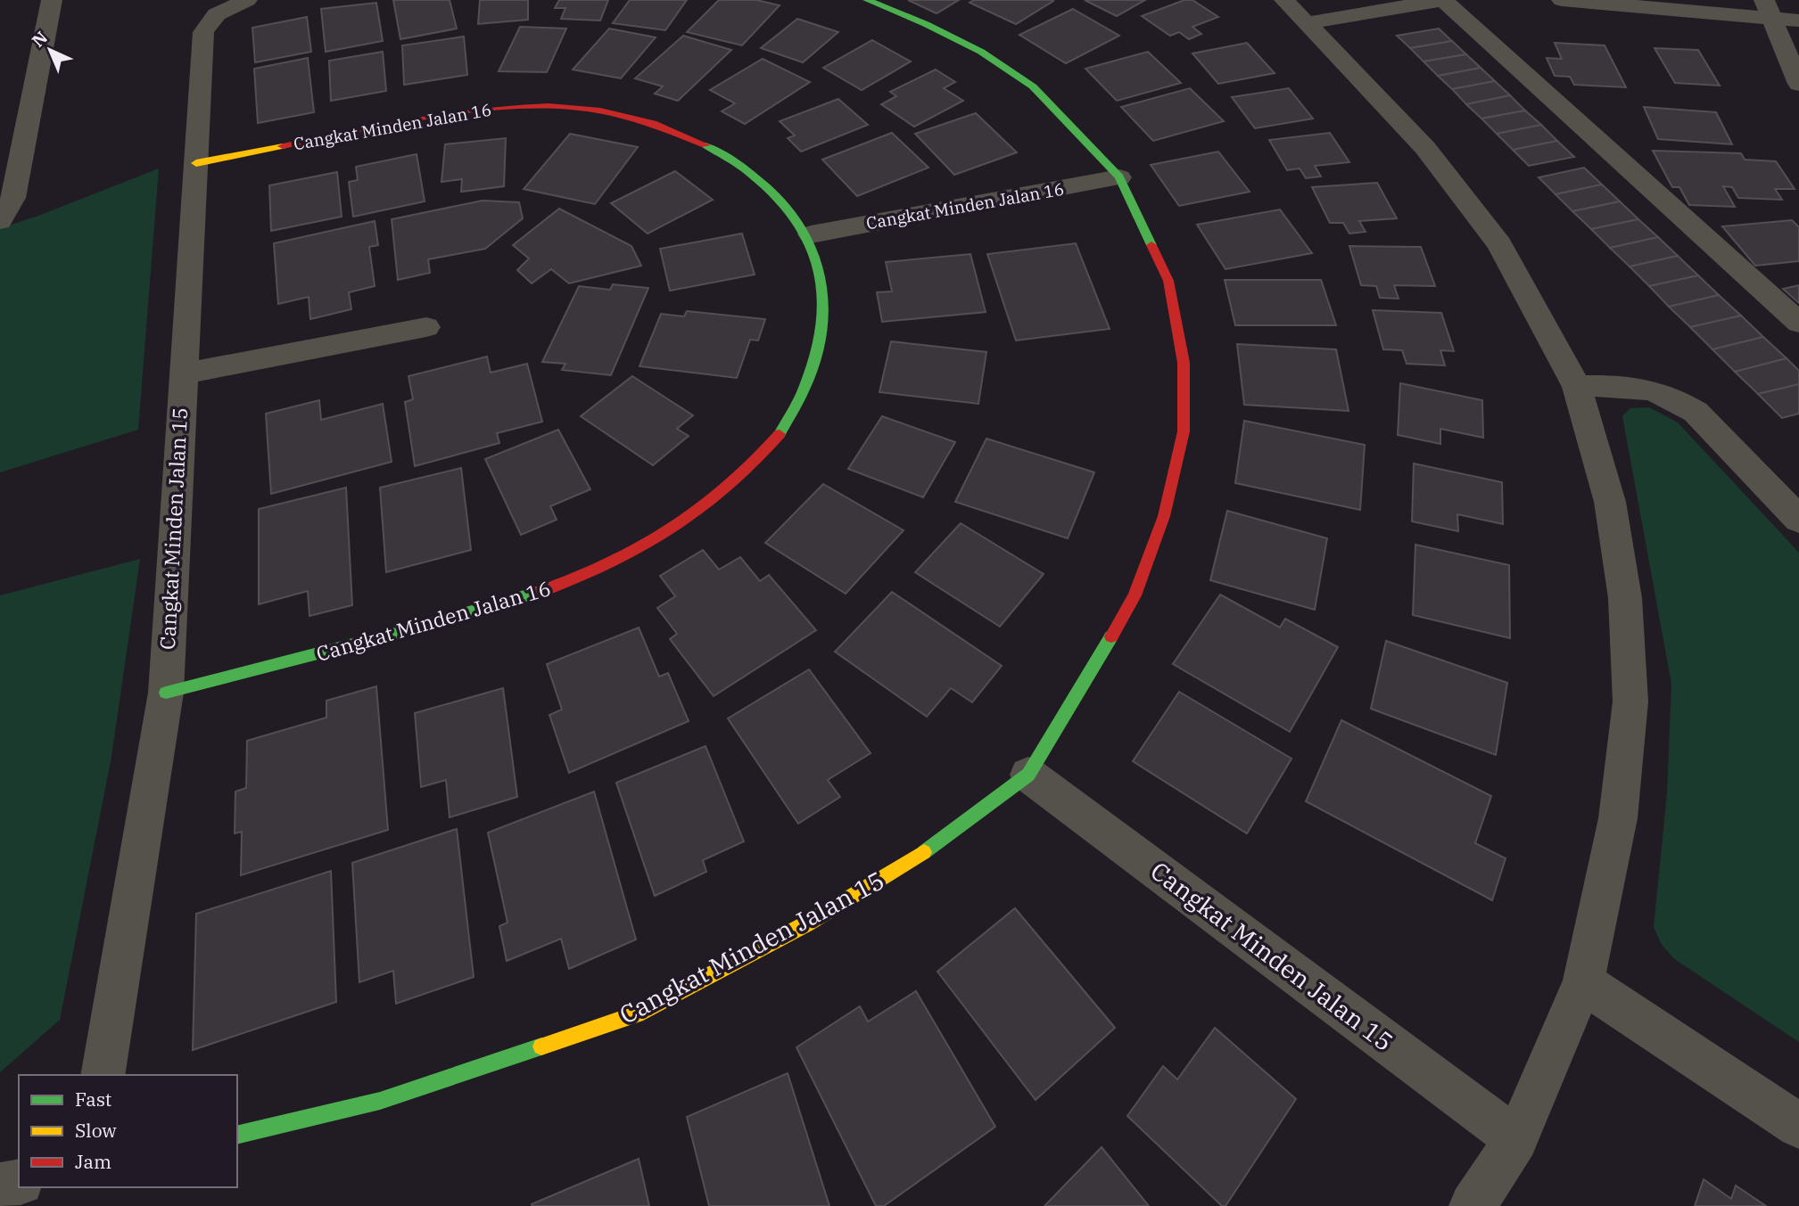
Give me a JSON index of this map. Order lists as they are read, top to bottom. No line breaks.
{"streets":{"street":["Cangkat Minden Jalan 16","Cangkat Minden Jalan 15"]},"crossings":[["Cangkat Minden Jalan 16","Cangkat Minden Jalan 15"]],"legend":["Fast","Slow","Jam"],"north":"top left"}
